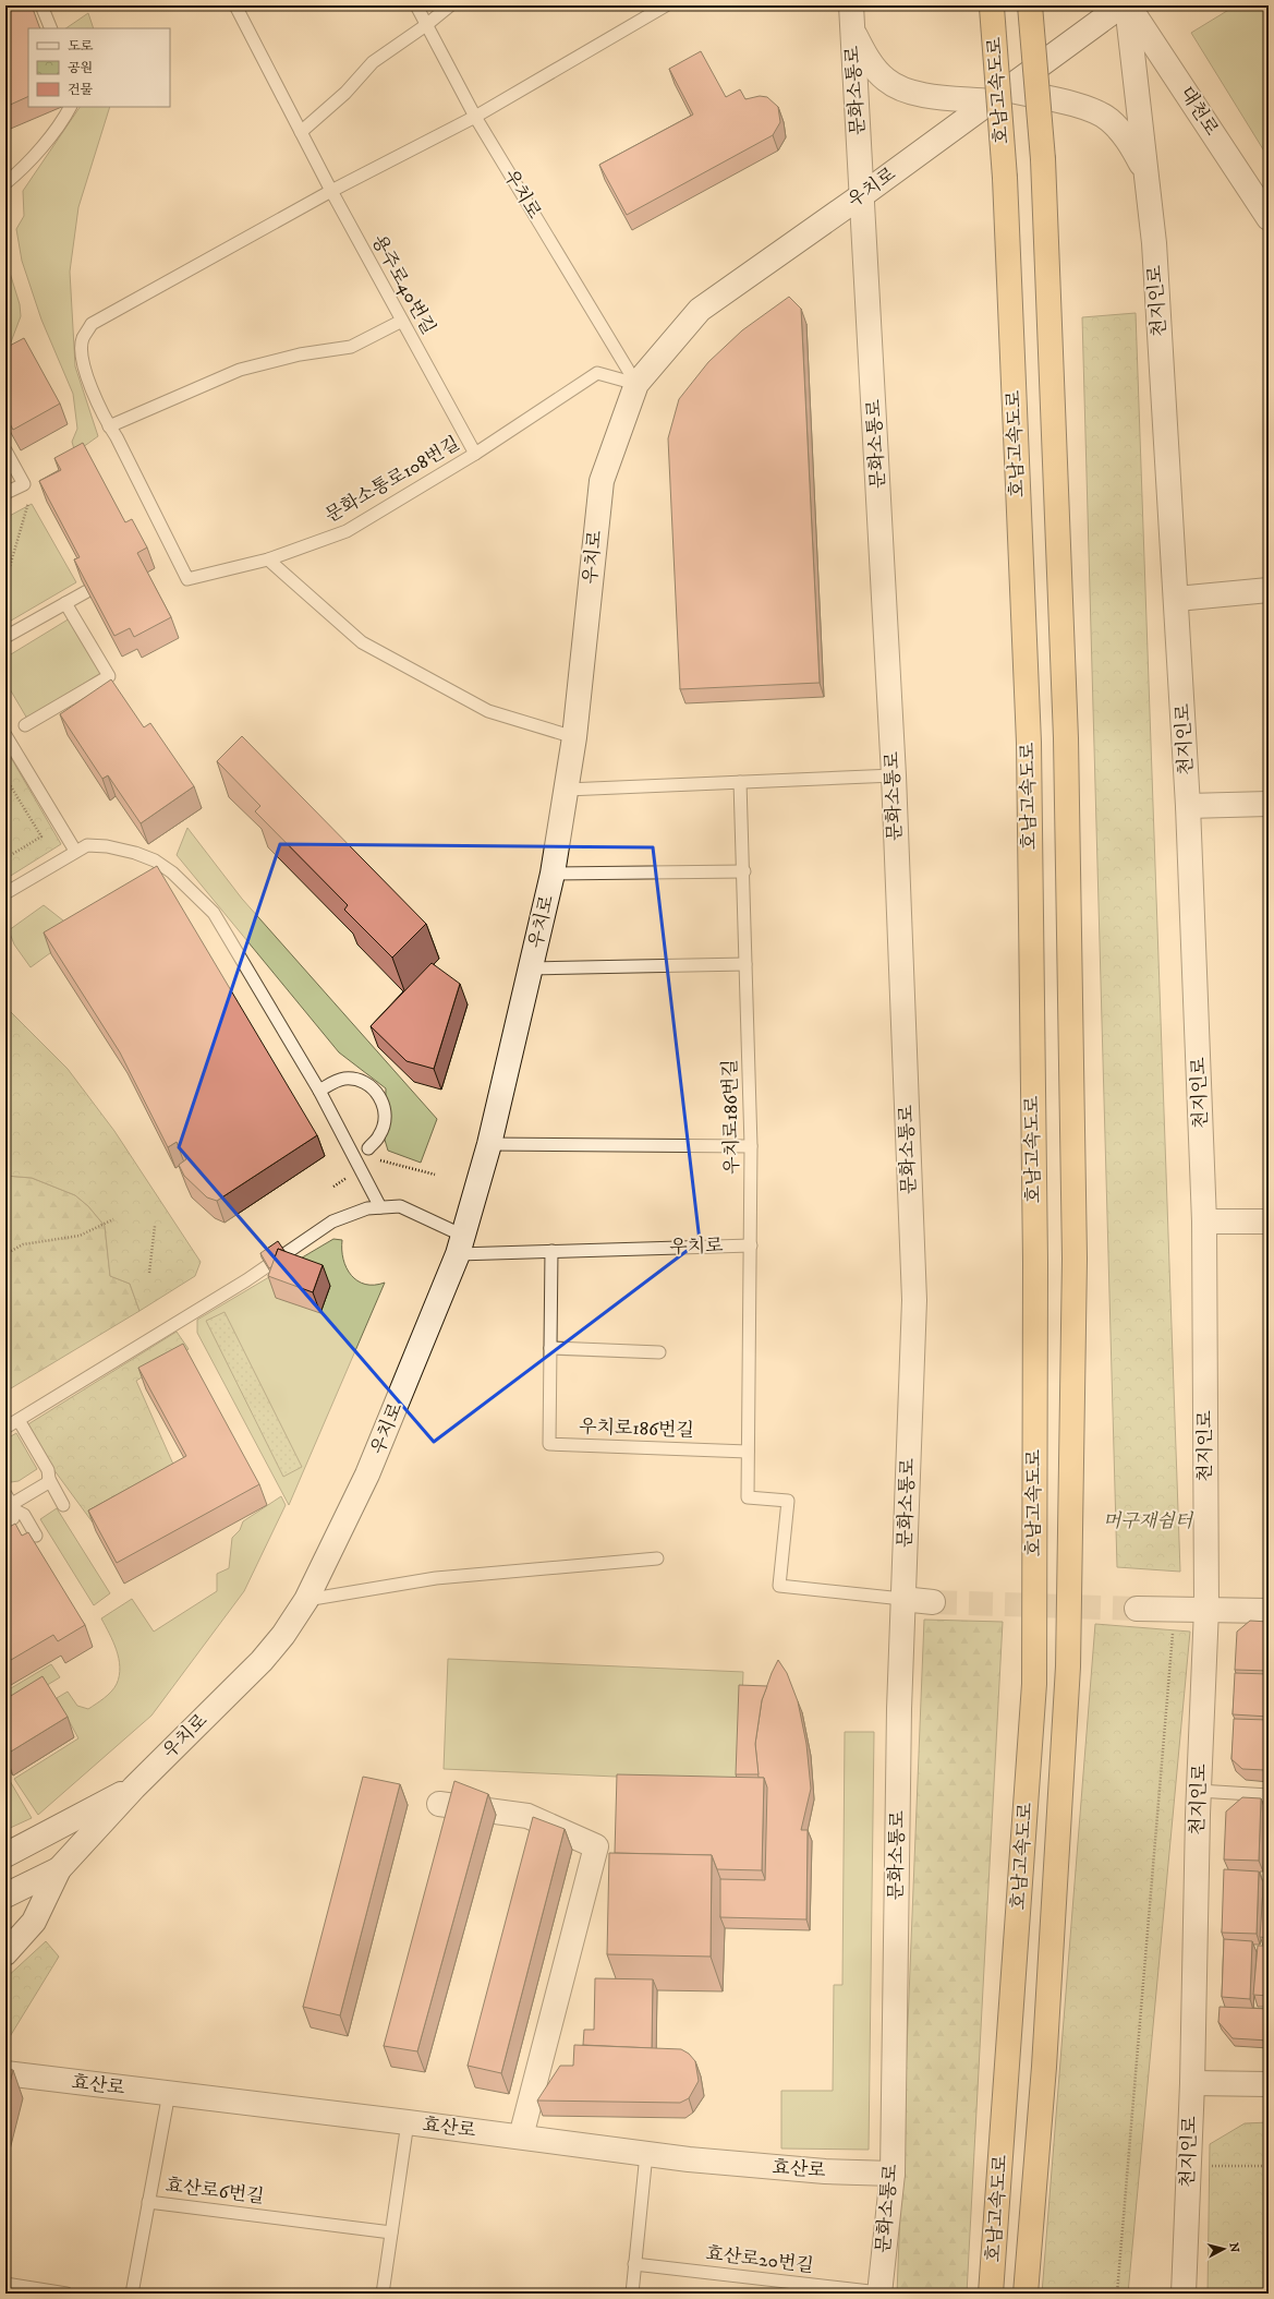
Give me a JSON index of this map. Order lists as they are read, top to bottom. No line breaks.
{"streets":{"highway":["호남고속도로"],"street":["문화소통로","대천로","우치로","천지인로","효산로"],"lane":["용주로40번길","문화소통로108번길","우치로186번길","효산로6번길","효산로20번길"]},"crossings":[["문화소통로","우치로"],["문화소통로","우치로186번길"],["문화소통로","효산로"],["문화소통로","효산로20번길"],["대천로","천지인로"],["우치로","문화소통로108번길"],["우치로","우치로186번길"],["용주로40번길","문화소통로108번길"],["효산로","효산로6번길"]],"parks":["머구재쉼터"],"legend":["도로","공원","건물"],"north":"right"}
